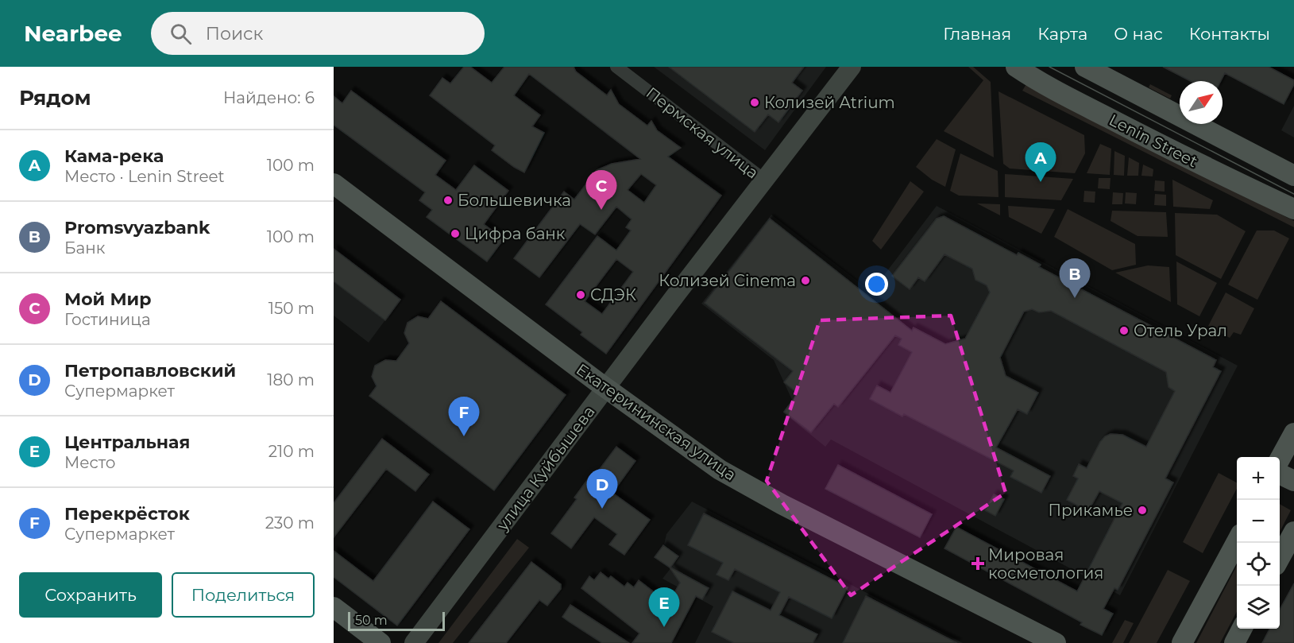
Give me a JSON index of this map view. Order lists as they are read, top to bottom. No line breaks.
{"streets":{"main road":["Lenin Street","Екатерининская улица","улица Куйбышева"],"street":["Пермская улица"]},"crossings":[["Пермская улица","улица Куйбышева"],["Екатерининская улица","улица Куйбышева"]],"places":{"other":["Колизей Atrium","Большевичка","Цифра банк","Колизей Cinema","СДЭК","Отель Урал","Прикамье"],"health":["Мировая косметология"]},"scale_bar":"50 m","north":"top right","page":{"header":"Nearbee","search":"Поиск","nav":["Главная","Карта","О нас","Контакты"],"heading":["Рядом","Найдено: 6"],"list":[{"mark":"A","name":"Кама-река","note":"Место · Lenin Street","value":"100 m"},{"mark":"B","name":"Promsvyazbank","note":"Банк","value":"100 m"},{"mark":"C","name":"Мой Мир","note":"Гостиница","value":"150 m"},{"mark":"D","name":"Петропавловский","note":"Супермаркет","value":"180 m"},{"mark":"E","name":"Центральная","note":"Место","value":"210 m"},{"mark":"F","name":"Перекрёсток","note":"Супермаркет","value":"230 m"}],"pins":["A","C","B","F","D","E"],"map_buttons":["+","−"],"buttons":["Сохранить","Поделиться"],"scale":"50 m"}}
